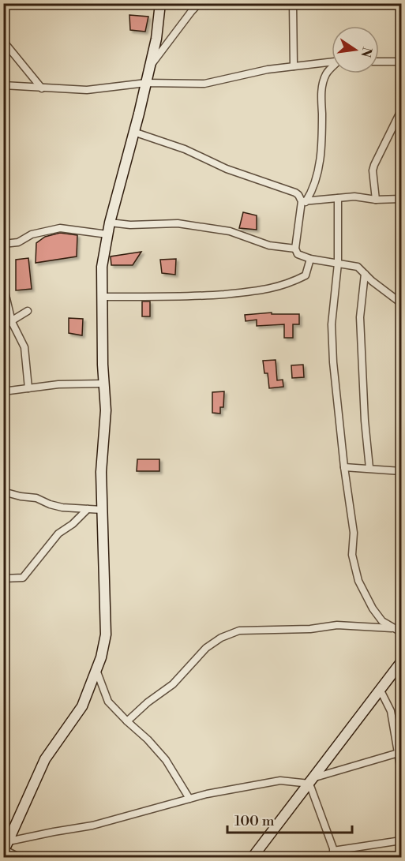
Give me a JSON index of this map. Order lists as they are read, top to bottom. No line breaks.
{"scale_bar":"100 m","north":"right"}
